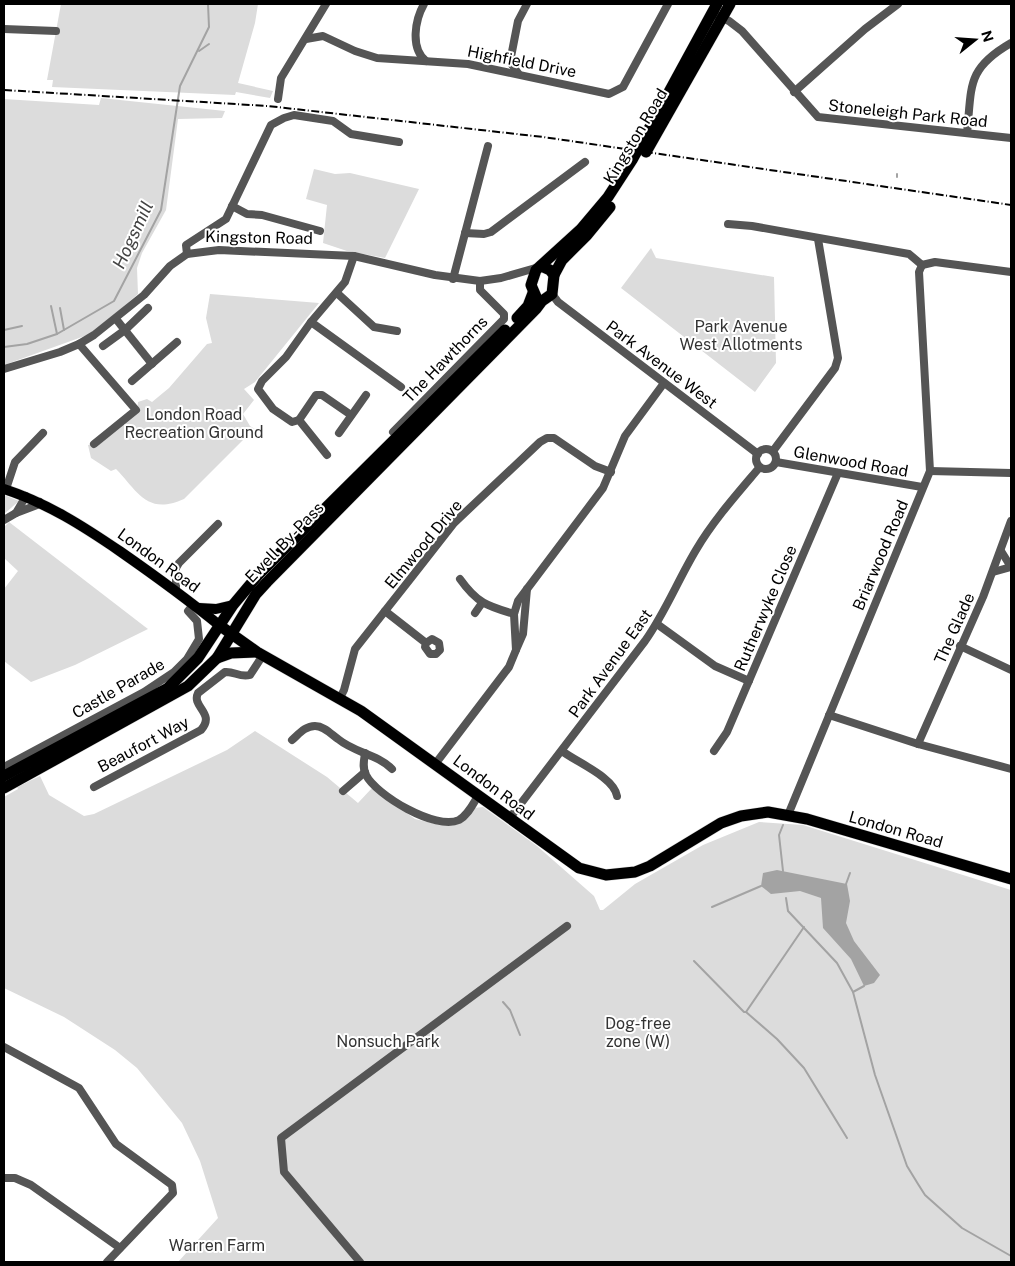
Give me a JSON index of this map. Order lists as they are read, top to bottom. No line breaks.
{"streets":{"highway":["Kingston Road","Ewell By-Pass","London Road"],"street":["Highfield Drive","Stoneleigh Park Road","The Hawthorns","Park Avenue West","Glenwood Road","Elmwood Drive","Briarwood Road","Rutherwyke Close","The Glade","Park Avenue East","Castle Parade","Beaufort Way"]},"crossings":[["Stoneleigh Park Road","Kingston Road"],["Kingston Road","The Hawthorns"],["Kingston Road","Ewell By-Pass"],["Park Avenue West","Glenwood Road"],["Park Avenue West","Ewell By-Pass"],["Park Avenue West","Park Avenue East"],["Glenwood Road","Briarwood Road"],["Glenwood Road","Rutherwyke Close"],["Glenwood Road","Park Avenue East"],["Ewell By-Pass","London Road"],["Elmwood Drive","London Road"],["Briarwood Road","London Road"],["London Road","Park Avenue East"],["London Road","Castle Parade"],["London Road","Beaufort Way"]],"water":["Hogsmill"],"parks":["Park Avenue West Allotments","London Road Recreation Ground","Dog-free zone (W)","Nonsuch Park","Warren Farm"],"north":"right"}
